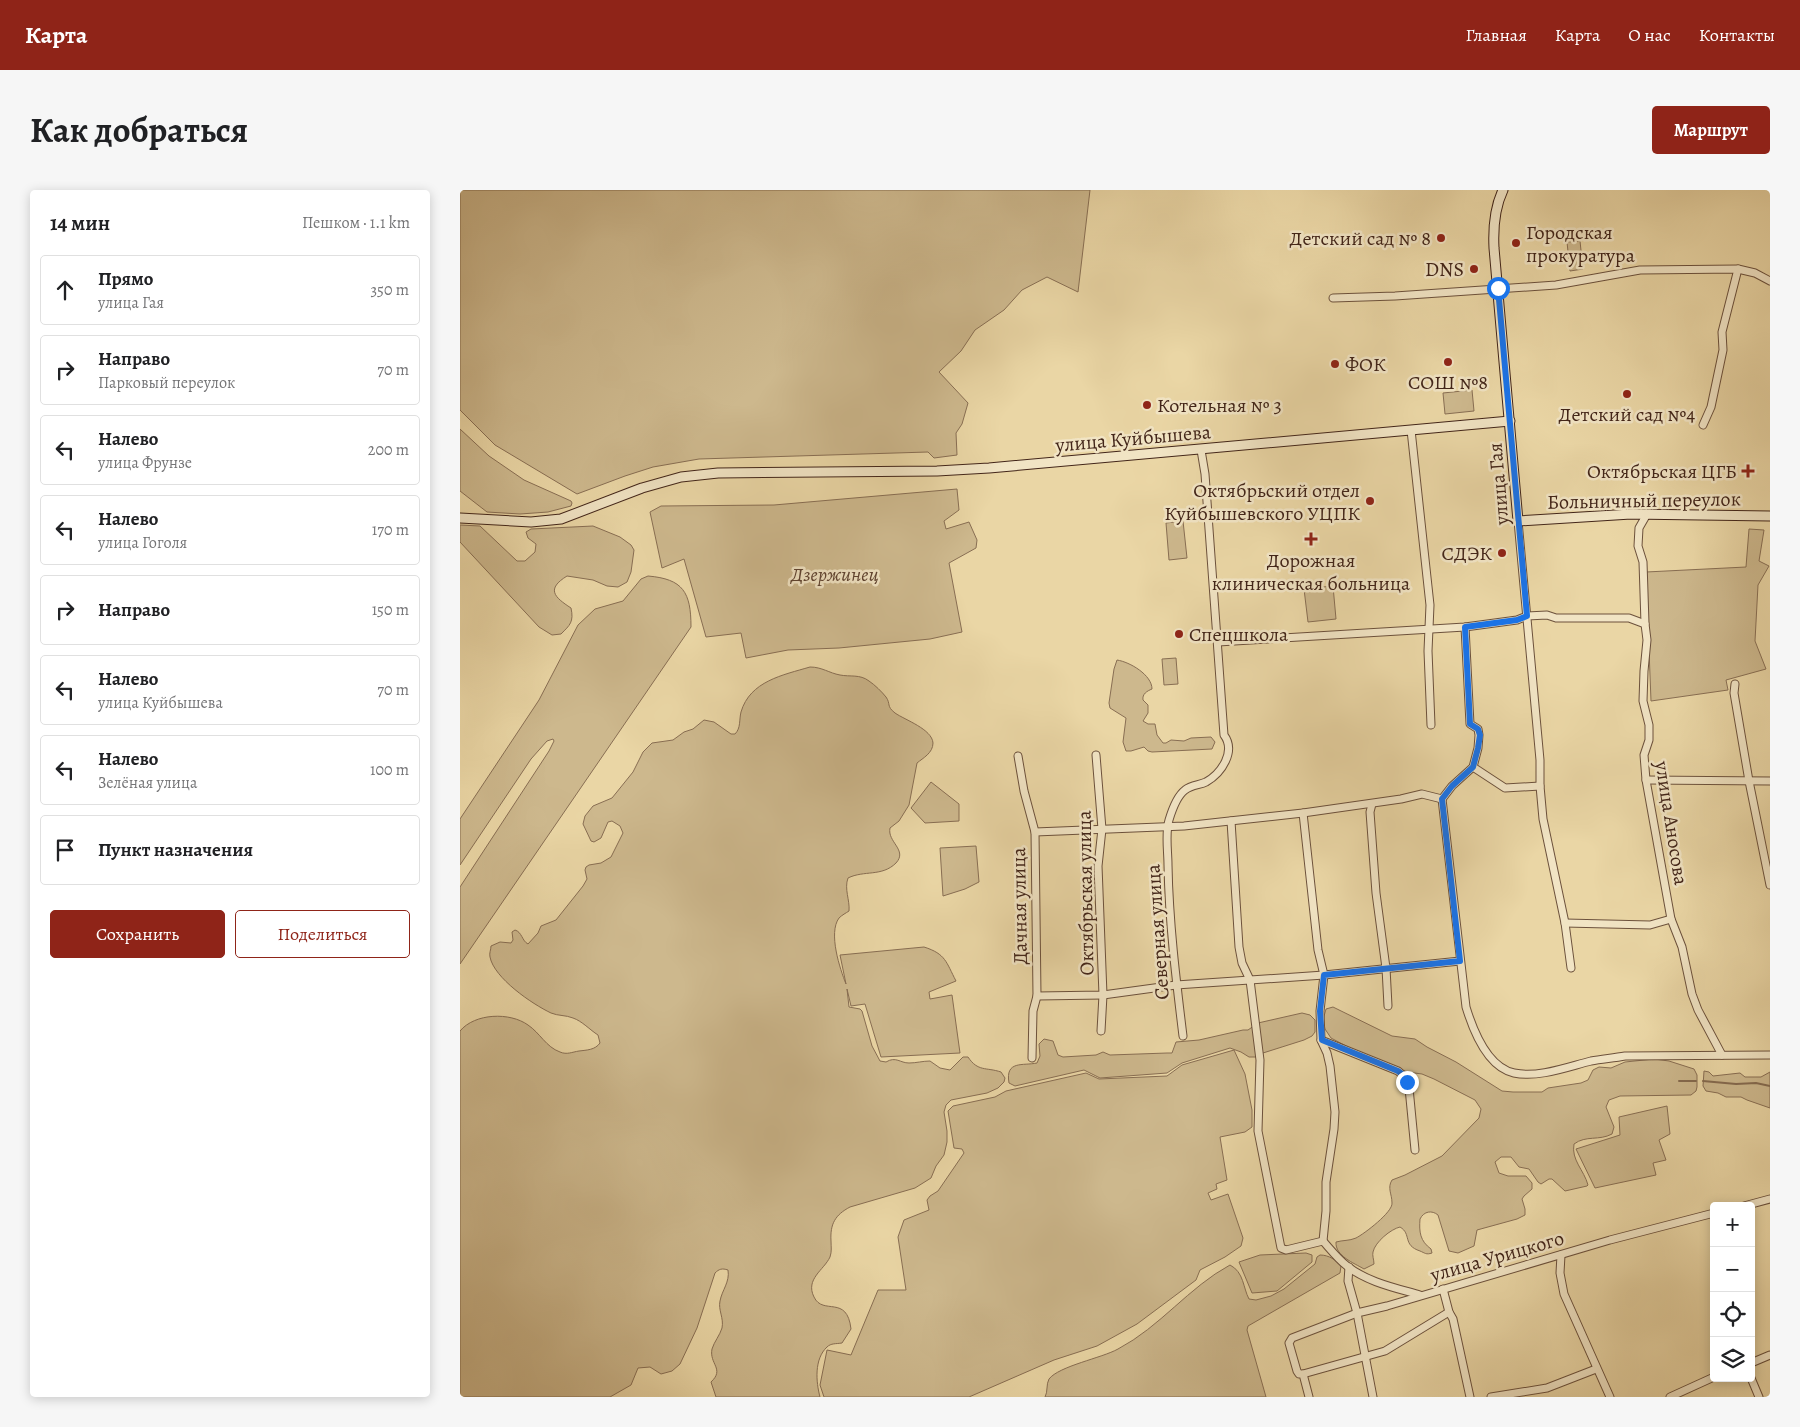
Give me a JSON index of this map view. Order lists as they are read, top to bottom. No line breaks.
{"streets":{"main road":["улица Куйбышева","улица Гая","Больничный переулок"],"street":["улица Аносова","Октябрьская улица","Дачная улица","Северная улица","улица Урицкого"]},"crossings":[["улица Куйбышева","улица Гая"],["улица Гая","Больничный переулок"],["Больничный переулок","улица Аносова"]],"parks":["Дзержинец"],"places":{"other":["Детский сад № 8","Городская прокуратура","DNS","СОШ №8","ФОК","Детский сад №4","Котельная № 3","Октябрьский отдел Куйбышевского УЦПК","СДЭК","Спецшкола"],"health":["Октябрьская ЦГБ","Дорожная клиническая больница"]},"page":{"header":"Карта","nav":["Главная","Карта","О нас","Контакты"],"title":"Как добраться","buttons":["Маршрут",["Сохранить","Поделиться"]],"heading":["14 мин","Пешком · 1.1 km"],"list":[["Прямо","улица Гая","350 m"],["Направо","Парковый переулок","70 m"],["Налево","улица Фрунзе","200 m"],["Налево","улица Гоголя","170 m"],["Направо","150 m"],["Налево","улица Куйбышева","70 m"],["Налево","Зелёная улица","100 m"],"Пункт назначения"],"map_buttons":["+","−"]}}
